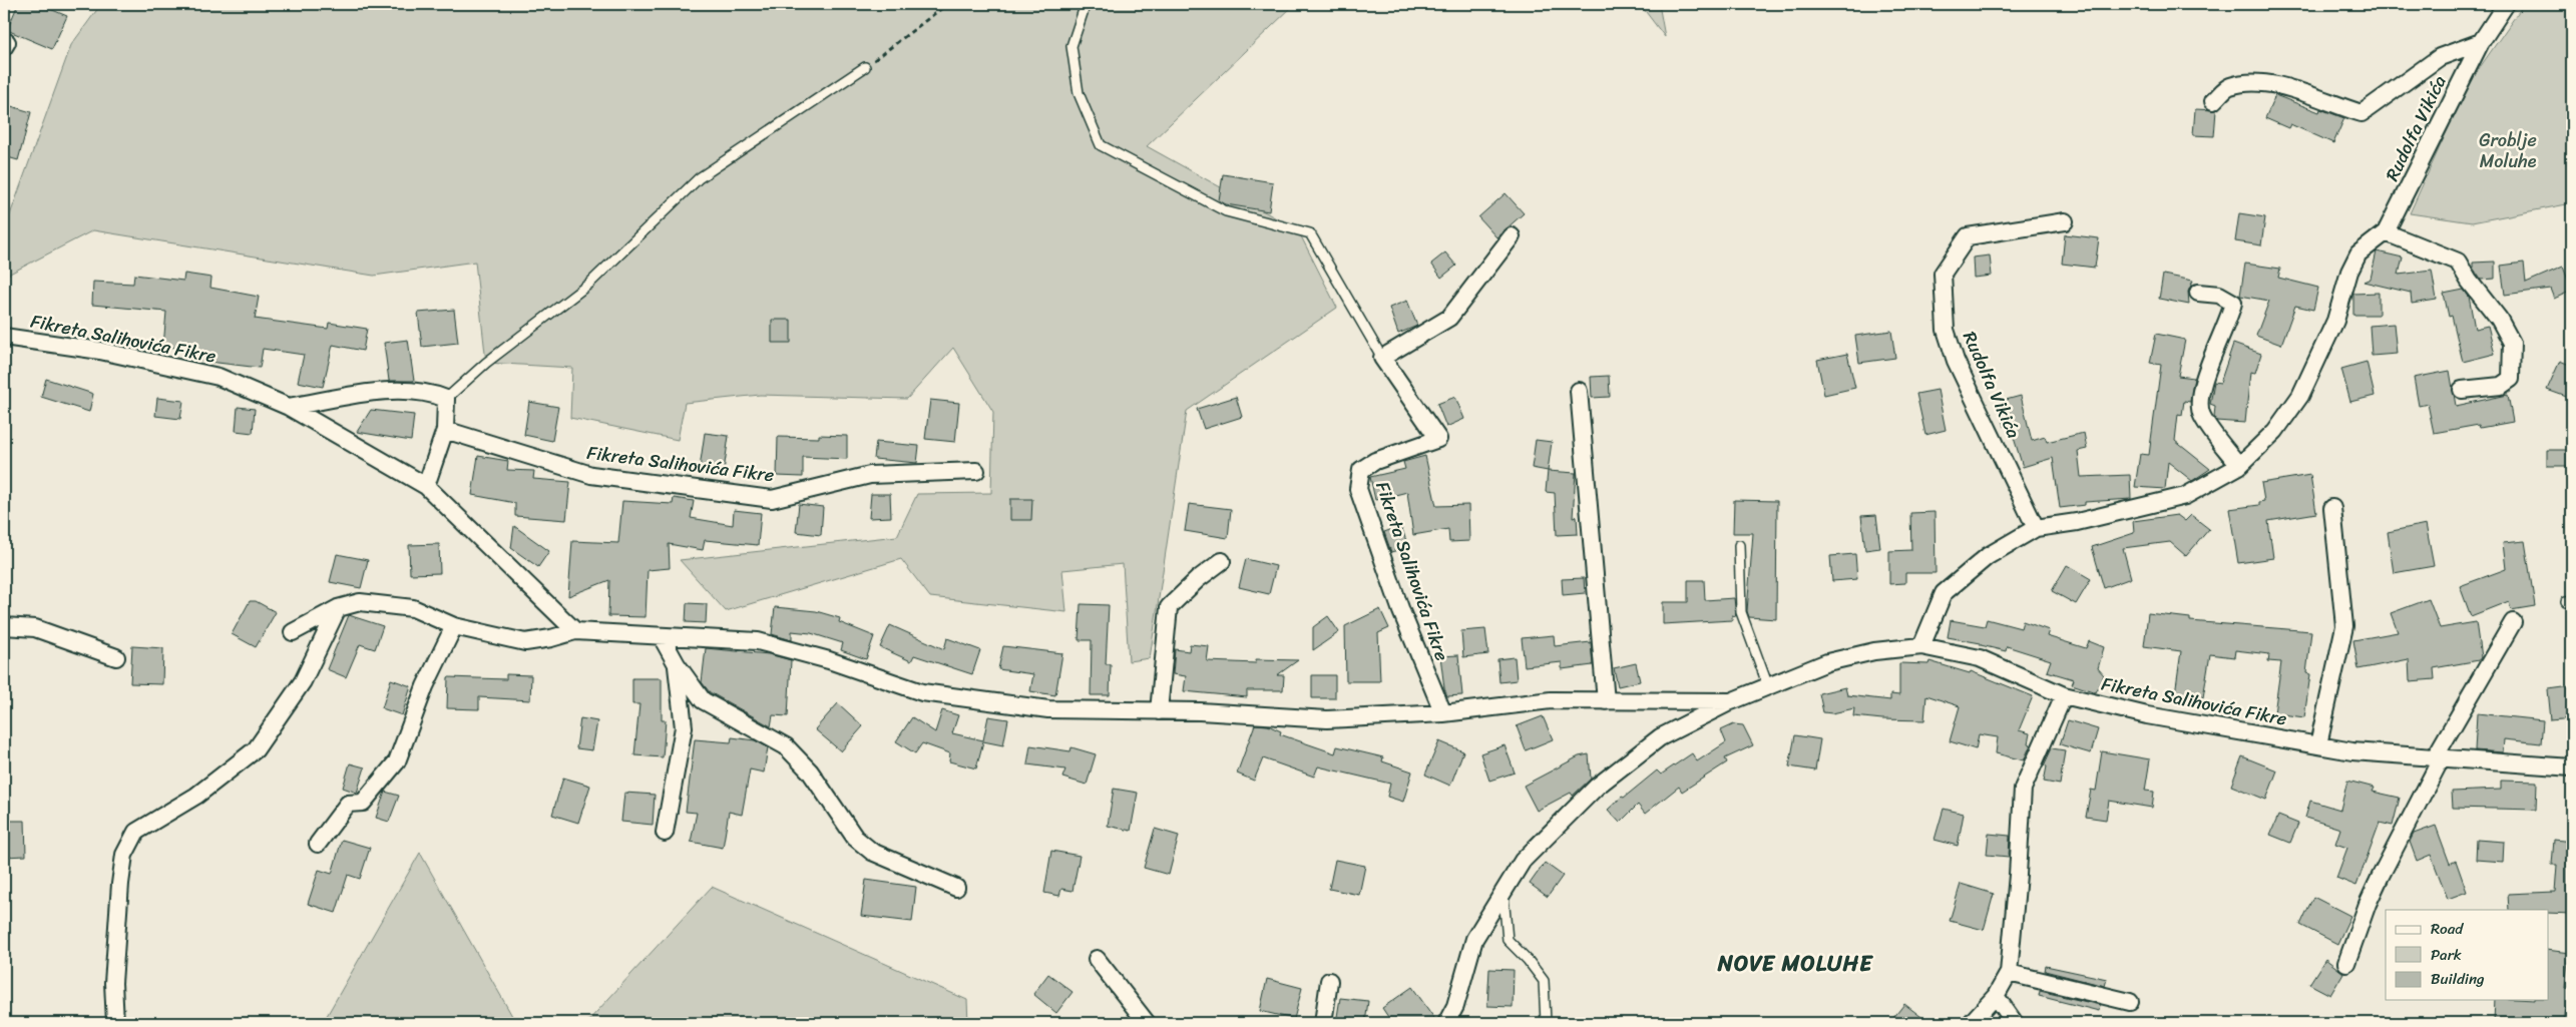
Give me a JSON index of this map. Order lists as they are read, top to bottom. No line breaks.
{"streets":{"street":["Rudolfa Vikića","Fikreta Salihovića Fikre"]},"crossings":[["Rudolfa Vikića","Fikreta Salihovića Fikre"]],"districts":["NOVE MOLUHE"],"parks":["Groblje Moluhe"],"legend":["Road","Park","Building"]}
